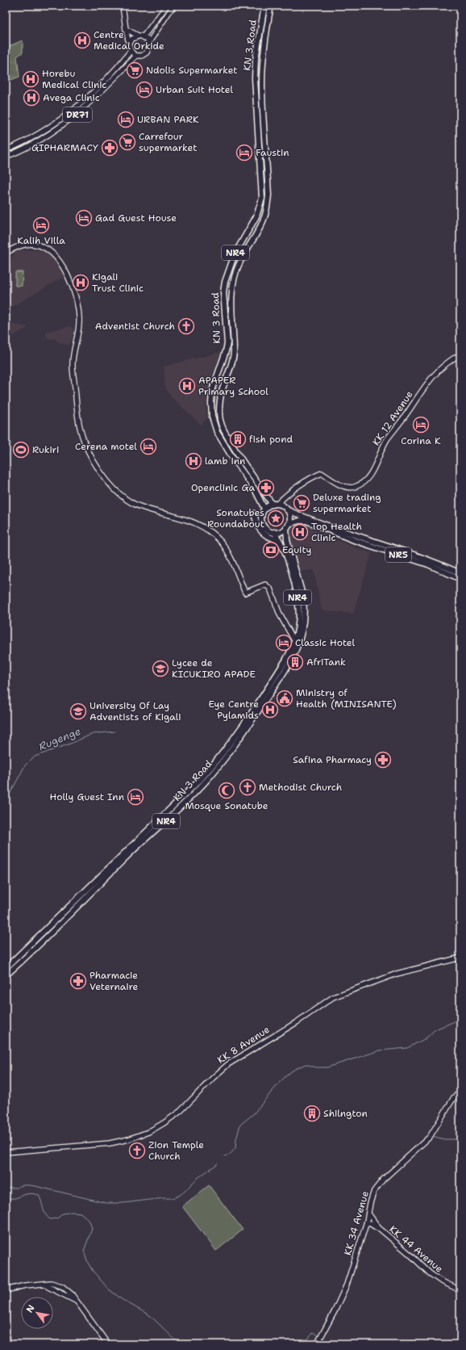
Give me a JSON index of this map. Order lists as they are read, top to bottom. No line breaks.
{"streets":{"highway":["KN 3 Road","NR4","NR5"],"main road":["DR71","KK 12 Avenue","KK 8 Avenue","KK 34 Avenue","KK 44 Avenue"]},"crossings":[["KN 3 Road","NR4"],["NR4","KK 12 Avenue"],["NR4","NR5"],["KK 12 Avenue","NR5"],["KK 34 Avenue","KK 44 Avenue"]],"water":["Rugenge"],"places":{"hospital":["Centre Medical Orkide","Horebu Medical Clinic","Avega Clinic","Kigali Trust Clinic","APAPER Primary School","lamb inn","Top Health Clinic","Eye Centre Pylamids"],"supermarket":["Ndolis Supermarket","Carrefour supermarket","Deluxe trading supermarket"],"hotel":["Urban Suit Hotel","URBAN PARK","Faustin","Gad Guest House","Kalih Villa","Corina K","Cerena motel","Classic Hotel","Holly Guest Inn"],"pharmacy":["GIPHARMACY","Openclinic Ga","Safina Pharmacy","Pharmacie Veternaire"],"church":["Adventist Church","Methodist Church","Zion Temple Church"],"building":["fish pond","AfriTank","Shilngton"],"sports":["Rukiri"],"place":["Sonatubes Roundabout"],"bank":["Equity"],"school or university":["Lycee de KICUKIRO APADE","University Of Lay Adventists of Kigali"],"public building":["Ministry of Health (MINISANTE)"],"mosque":["Mosque Sonatube"]},"north":"top left"}
